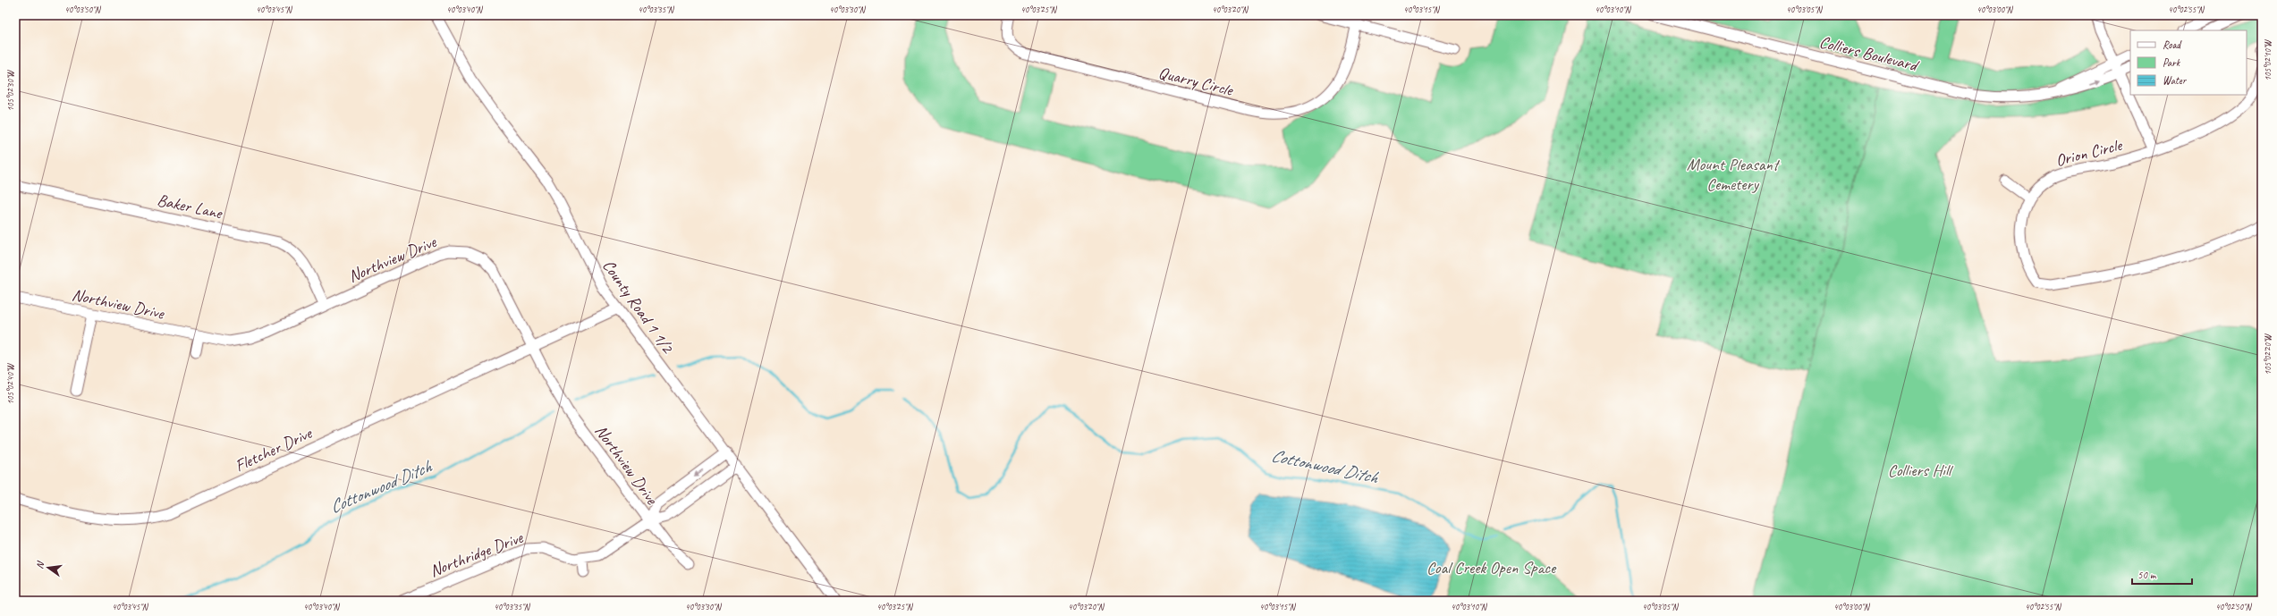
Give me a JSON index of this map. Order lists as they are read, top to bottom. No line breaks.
{"streets":{"street":["Colliers Boulevard","Quarry Circle","Orion Circle","Baker Lane","Northview Drive","County Road 1 1/2","Fletcher Drive","Northridge Drive"]},"crossings":[["Baker Lane","Northview Drive"],["Northview Drive","Fletcher Drive"],["Northview Drive","Northridge Drive"],["County Road 1 1/2","Fletcher Drive"],["County Road 1 1/2","Northridge Drive"]],"water":["Cottonwood Ditch"],"parks":["Mount Pleasant Cemetery","Colliers Hill","Coal Creek Open Space"],"legend":["Road","Park","Water"],"scale_bar":"50 m","north":"left","coordinates":["40°03'50\"N","40°03'45\"N","40°03'40\"N","40°03'35\"N","40°03'30\"N","40°03'25\"N","40°03'20\"N","40°03'15\"N","40°03'10\"N","40°03'05\"N","40°03'00\"N","40°02'55\"N","105°02'10\"W","105°02'30\"W","105°02'20\"W","105°02'40\"W","40°02'50\"N"]}
